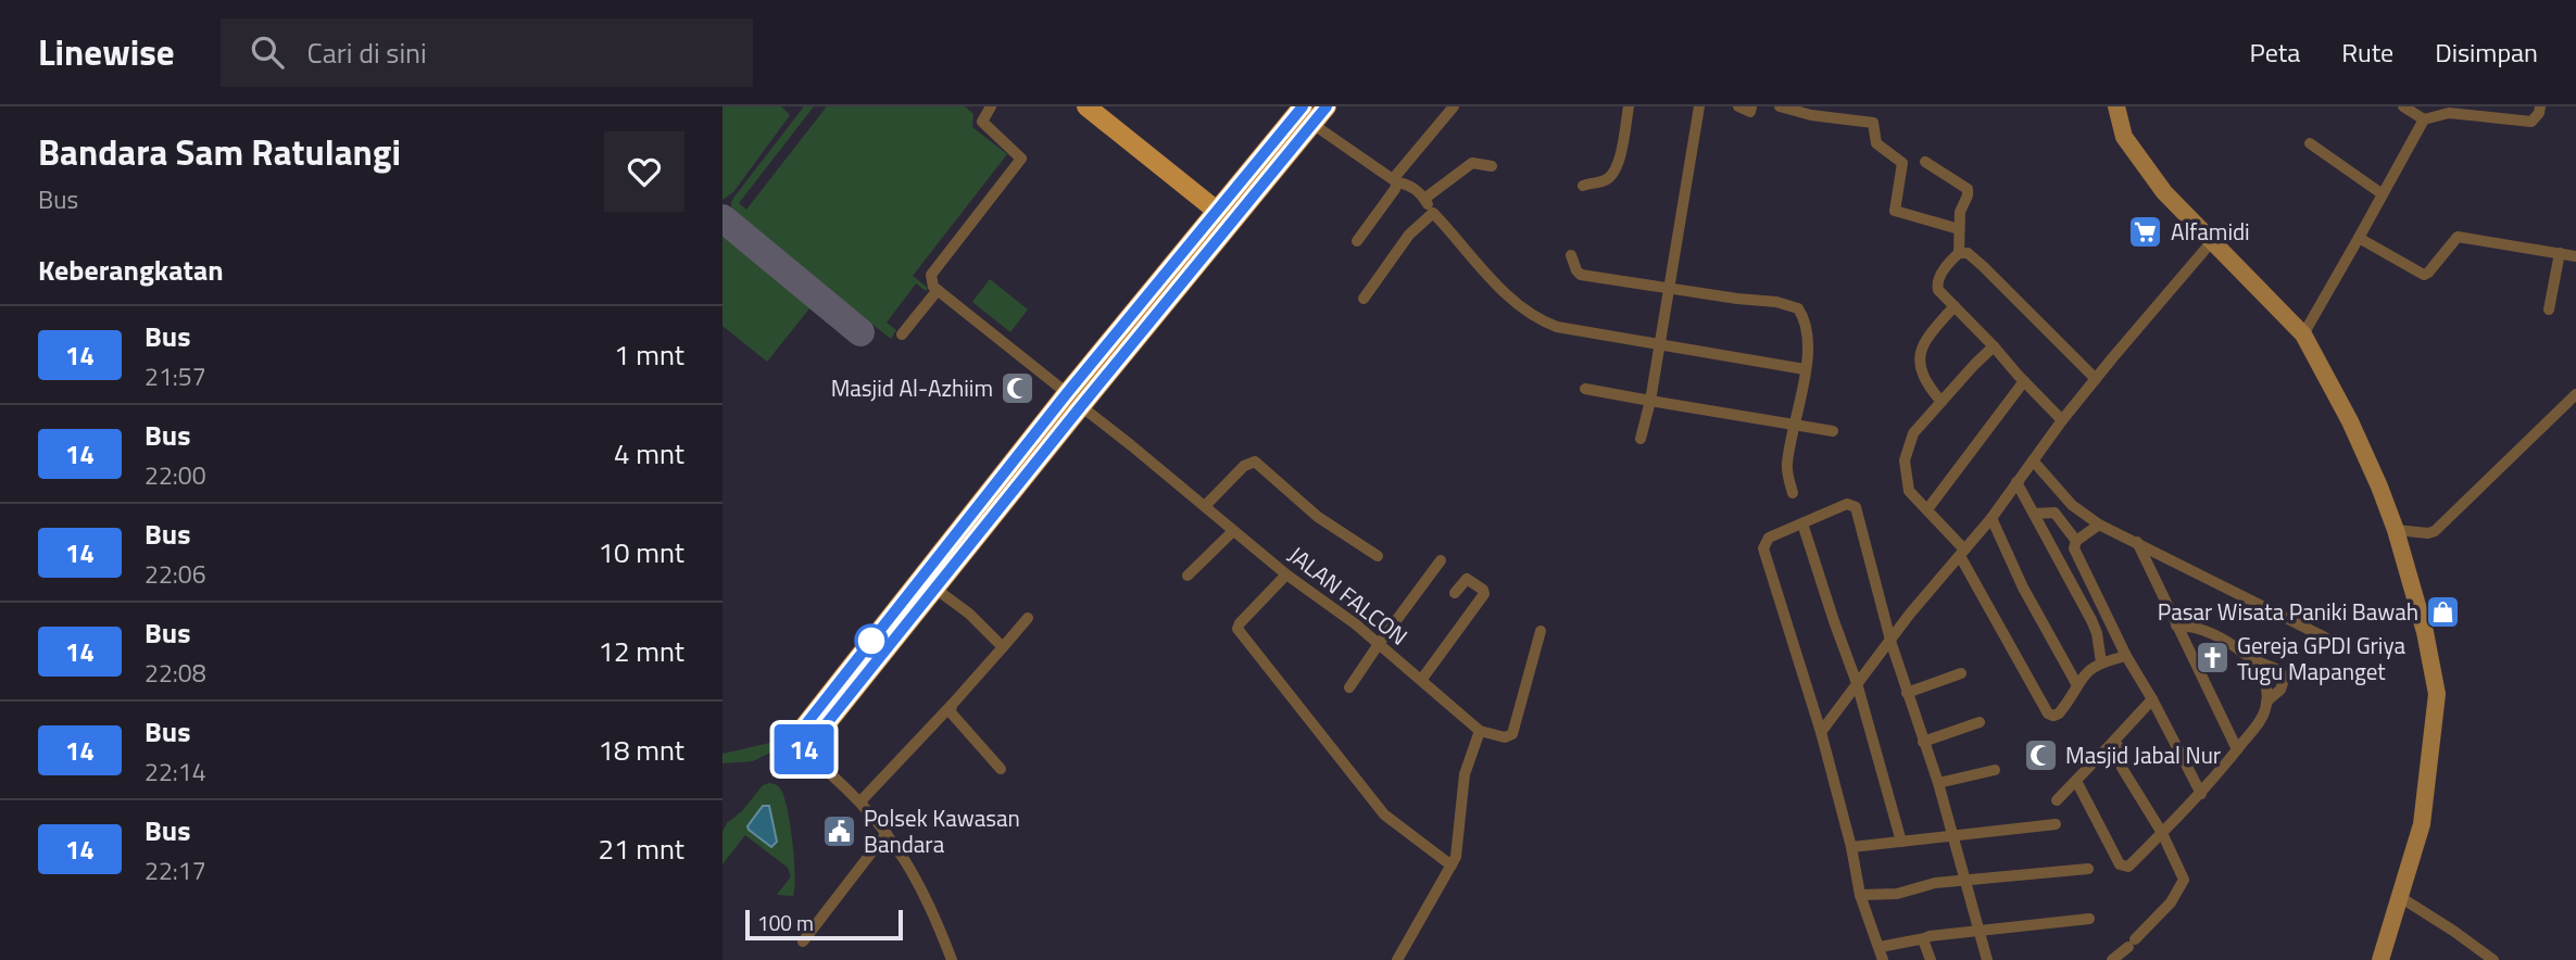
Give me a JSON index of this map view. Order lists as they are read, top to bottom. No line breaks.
{"streets":{"street":["JALAN FALCON"]},"places":{"supermarket":["Alfamidi"],"mosque":["Masjid Al-Azhiim","Masjid Jabal Nur"],"shop":["Pasar Wisata Paniki Bawah"],"church":["Gereja GPDI Griya Tugu Mapanget"],"public building":["Polsek Kawasan Bandara"]},"lines":["bus line 14"],"scale_bar":"100 m","page":{"header":"Linewise","search":"Cari di sini","nav":["Peta","Rute","Disimpan"],"heading":[["Bandara Sam Ratulangi","Bus"],"Keberangkatan"],"on_map":"14","list":[{"mark":"14","name":"Bus","note":"21:57","value":"1 mnt"},{"mark":"14","name":"Bus","note":"22:00","value":"4 mnt"},{"mark":"14","name":"Bus","note":"22:06","value":"10 mnt"},{"mark":"14","name":"Bus","note":"22:08","value":"12 mnt"},{"mark":"14","name":"Bus","note":"22:14","value":"18 mnt"},{"mark":"14","name":"Bus","note":"22:17","value":"21 mnt"}],"scale":"100 m"}}
